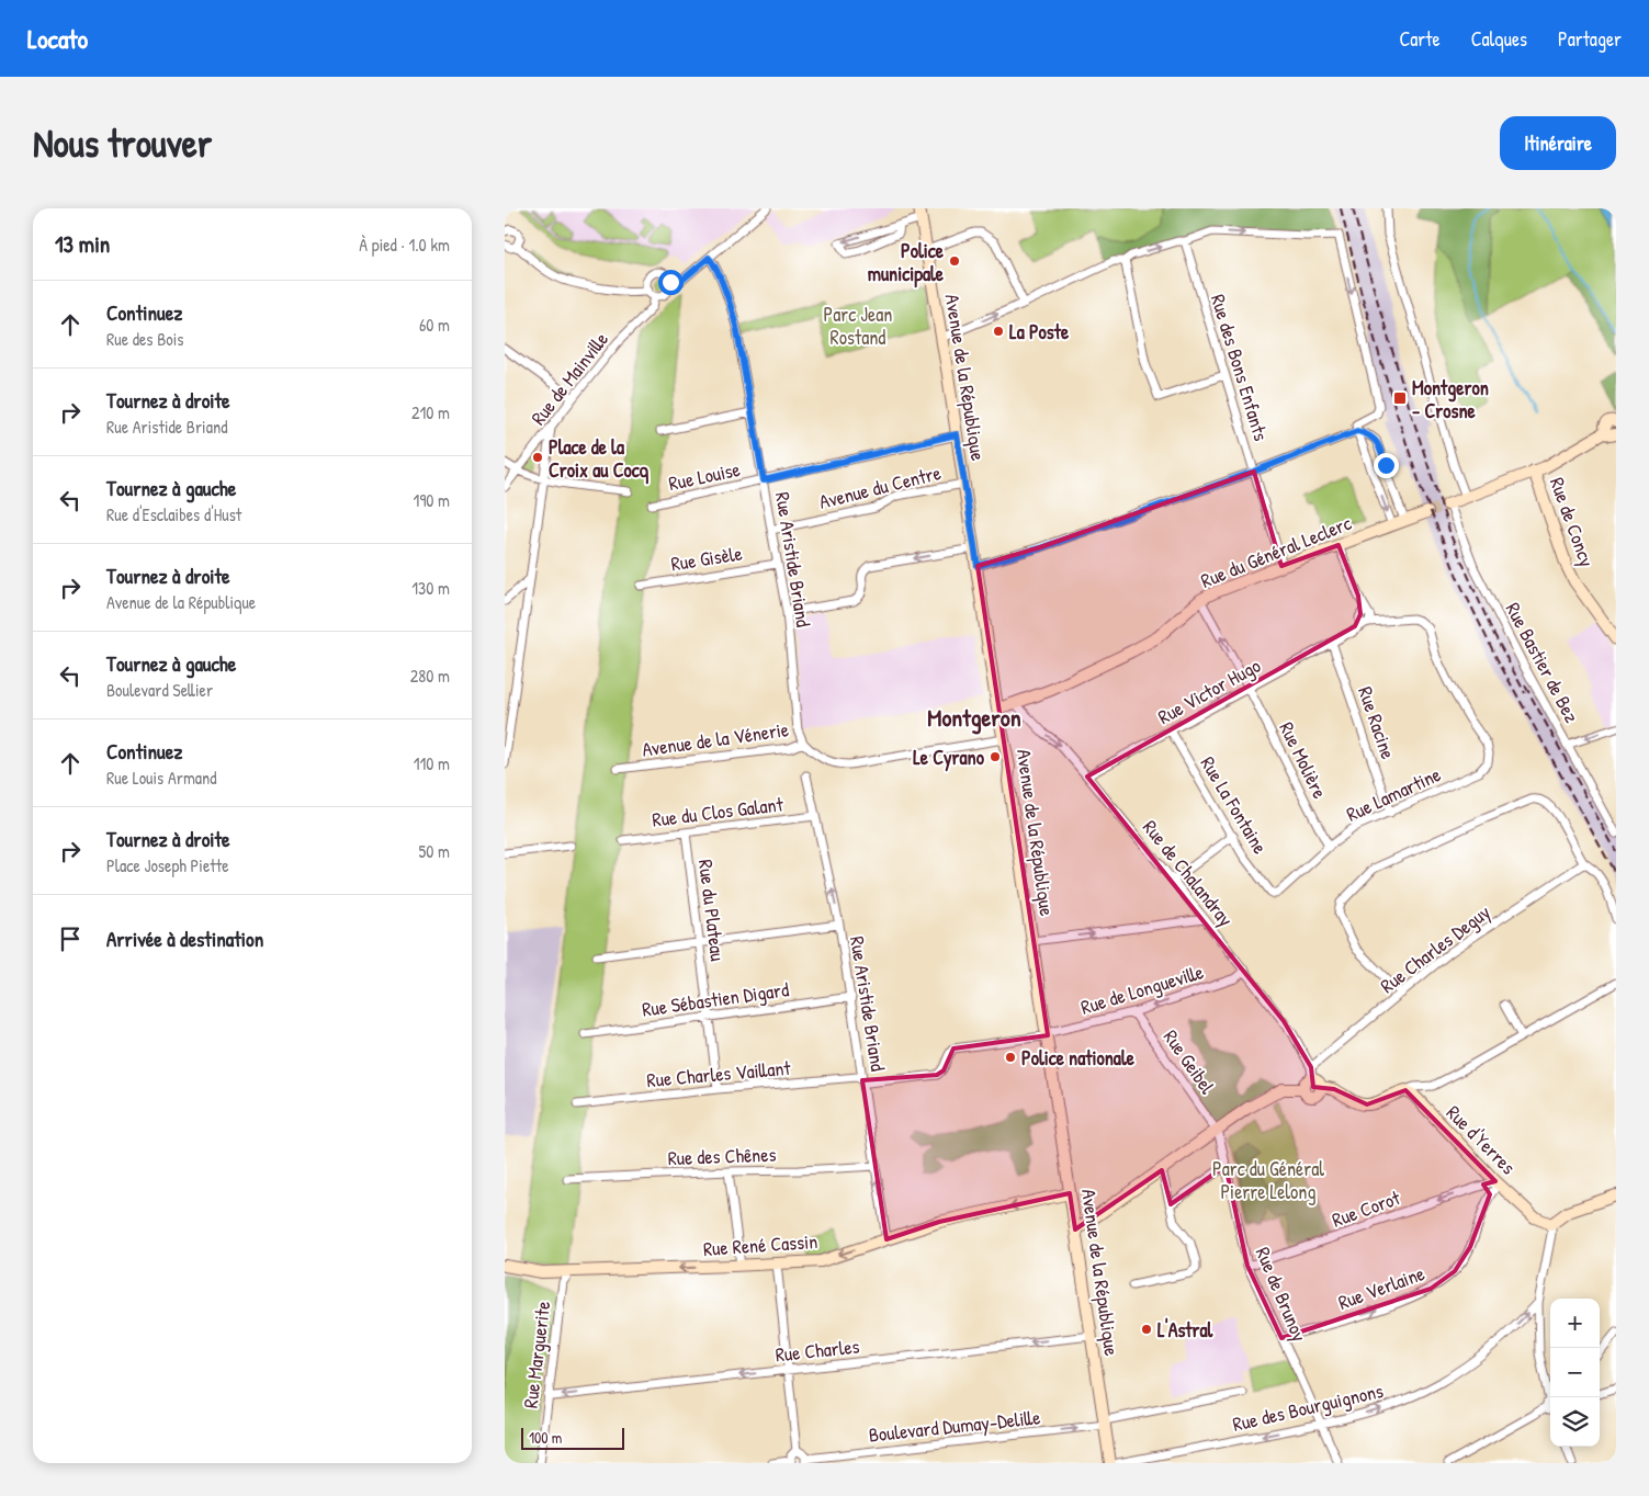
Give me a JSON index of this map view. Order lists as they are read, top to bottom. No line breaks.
{"streets":{"main road":["Avenue de la République","Rue de Concy","Rue du Général Leclerc","Rue d'Yerres","Rue René Cassin"],"street":["Rue des Bons Enfants","Rue de Mainville","Rue Louise","Avenue du Centre","Rue Gisèle","Rue Aristide Briand","Rue Bastier de Bez","Rue Victor Hugo","Rue Racine","Avenue de la Vénerie","Rue Molière","Rue Lamartine","Rue La Fontaine","Rue du Clos Galant","Rue de Chalandray","Rue du Plateau","Rue Charles Deguy","Rue de Longueville","Rue Sébastien Digard","Rue Geibel","Rue Charles Vaillant","Rue des Chênes","Rue Corot","Rue Verlaine","Rue de Brunoy","Rue Charles","Rue Marguerite","Rue des Bourguignons","Boulevard Dumay-Delille"]},"crossings":[["Rue des Bons Enfants","Rue du Général Leclerc"],["Avenue de la République","Rue Louise"],["Avenue de la République","Avenue du Centre"],["Avenue de la République","Rue du Général Leclerc"],["Avenue de la République","Avenue de la Vénerie"],["Avenue de la République","Rue de Longueville"],["Avenue de la République","Rue René Cassin"],["Avenue de la République","Rue Charles"],["Avenue de la République","Boulevard Dumay-Delille"],["Rue Louise","Rue Aristide Briand"],["Avenue du Centre","Rue Aristide Briand"],["Rue du Général Leclerc","Rue Molière"],["Rue du Général Leclerc","Rue de Chalandray"],["Rue Gisèle","Rue Aristide Briand"],["Rue Aristide Briand","Avenue de la Vénerie"],["Rue Aristide Briand","Rue du Clos Galant"],["Rue Aristide Briand","Rue de Longueville"],["Rue Aristide Briand","Rue Sébastien Digard"],["Rue Aristide Briand","Rue Charles Vaillant"],["Rue Aristide Briand","Rue des Chênes"],["Rue Aristide Briand","Rue René Cassin"],["Rue Victor Hugo","Rue Racine"],["Rue Victor Hugo","Rue Molière"],["Rue Victor Hugo","Rue Lamartine"],["Rue Victor Hugo","Rue La Fontaine"],["Rue Victor Hugo","Rue de Chalandray"],["Rue Racine","Rue Lamartine"],["Rue Molière","Rue Lamartine"],["Rue Lamartine","Rue La Fontaine"],["Rue du Clos Galant","Rue du Plateau"],["Rue de Chalandray","Rue Charles Deguy"],["Rue de Chalandray","Rue de Longueville"],["Rue du Plateau","Rue Sébastien Digard"],["Rue du Plateau","Rue Charles Vaillant"],["Rue de Longueville","Rue Geibel"],["Rue de Longueville","Rue Charles Vaillant"],["Rue Geibel","Rue de Brunoy"],["Rue d'Yerres","Rue Corot"],["Rue d'Yerres","Rue Verlaine"],["Rue Corot","Rue Verlaine"],["Rue Corot","Rue de Brunoy"],["Rue René Cassin","Rue Marguerite"],["Rue Verlaine","Rue de Brunoy"],["Rue de Brunoy","Rue des Bourguignons"],["Rue Charles","Rue Marguerite"]],"one_way":["Rue Molière","Rue Corot","Rue René Cassin","Rue Verlaine","Rue Charles","Boulevard Dumay-Delille"],"districts":["Montgeron"],"parks":["Parc Jean Rostand","Parc du Général Pierre Lelong"],"places":{"other":["Police municipale","La Poste","Place de la Croix au Cocq","Le Cyrano","Police nationale","L'Astral"],"transit":["Montgeron - Crosne"]},"scale_bar":"100 m","page":{"header":"Locato","nav":["Carte","Calques","Partager"],"buttons":"Itinéraire","title":"Nous trouver","heading":["13 min","À pied · 1.0 km"],"list":[["Continuez","Rue des Bois","60 m"],["Tournez à droite","Rue Aristide Briand","210 m"],["Tournez à gauche","Rue d'Esclaibes d'Hust","190 m"],["Tournez à droite","Avenue de la République","130 m"],["Tournez à gauche","Boulevard Sellier","280 m"],["Continuez","Rue Louis Armand","110 m"],["Tournez à droite","Place Joseph Piette","50 m"],"Arrivée à destination"],"map_buttons":["+","−"],"scale":"100 m"}}
